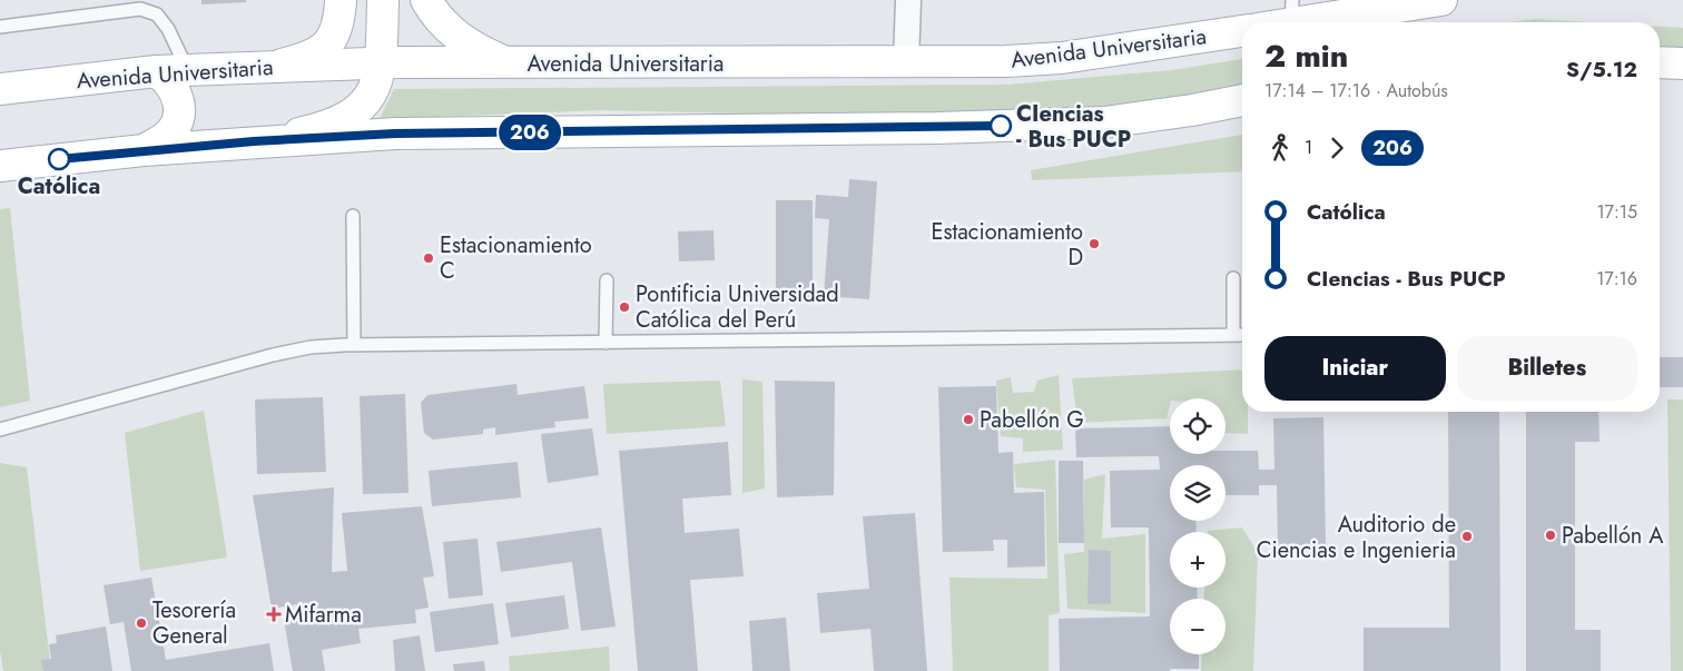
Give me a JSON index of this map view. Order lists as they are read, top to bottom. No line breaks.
{"streets":{"main road":["Avenida Universitaria"]},"places":{"other":["CIencias - Bus PUCP","Católica","Estacionamiento D","Estacionamiento C","Pontificia Universidad Católica del Perú","Pabellón G","Pabellón A","Auditorio de Ciencias e Ingenieria","Tesorería General"],"health":["Mifarma"]},"lines":["bus line 206"],"page":{"on_map":"206","heading":["2 min","17:14 – 17:16 · Autobús","S/5.12"],"legs":["1","206"],"list":[{"name":"Católica","value":"17:15"},{"name":"CIencias - Bus PUCP","value":"17:16"}],"buttons":["Iniciar","Billetes"],"map_buttons":["+","−"]}}
